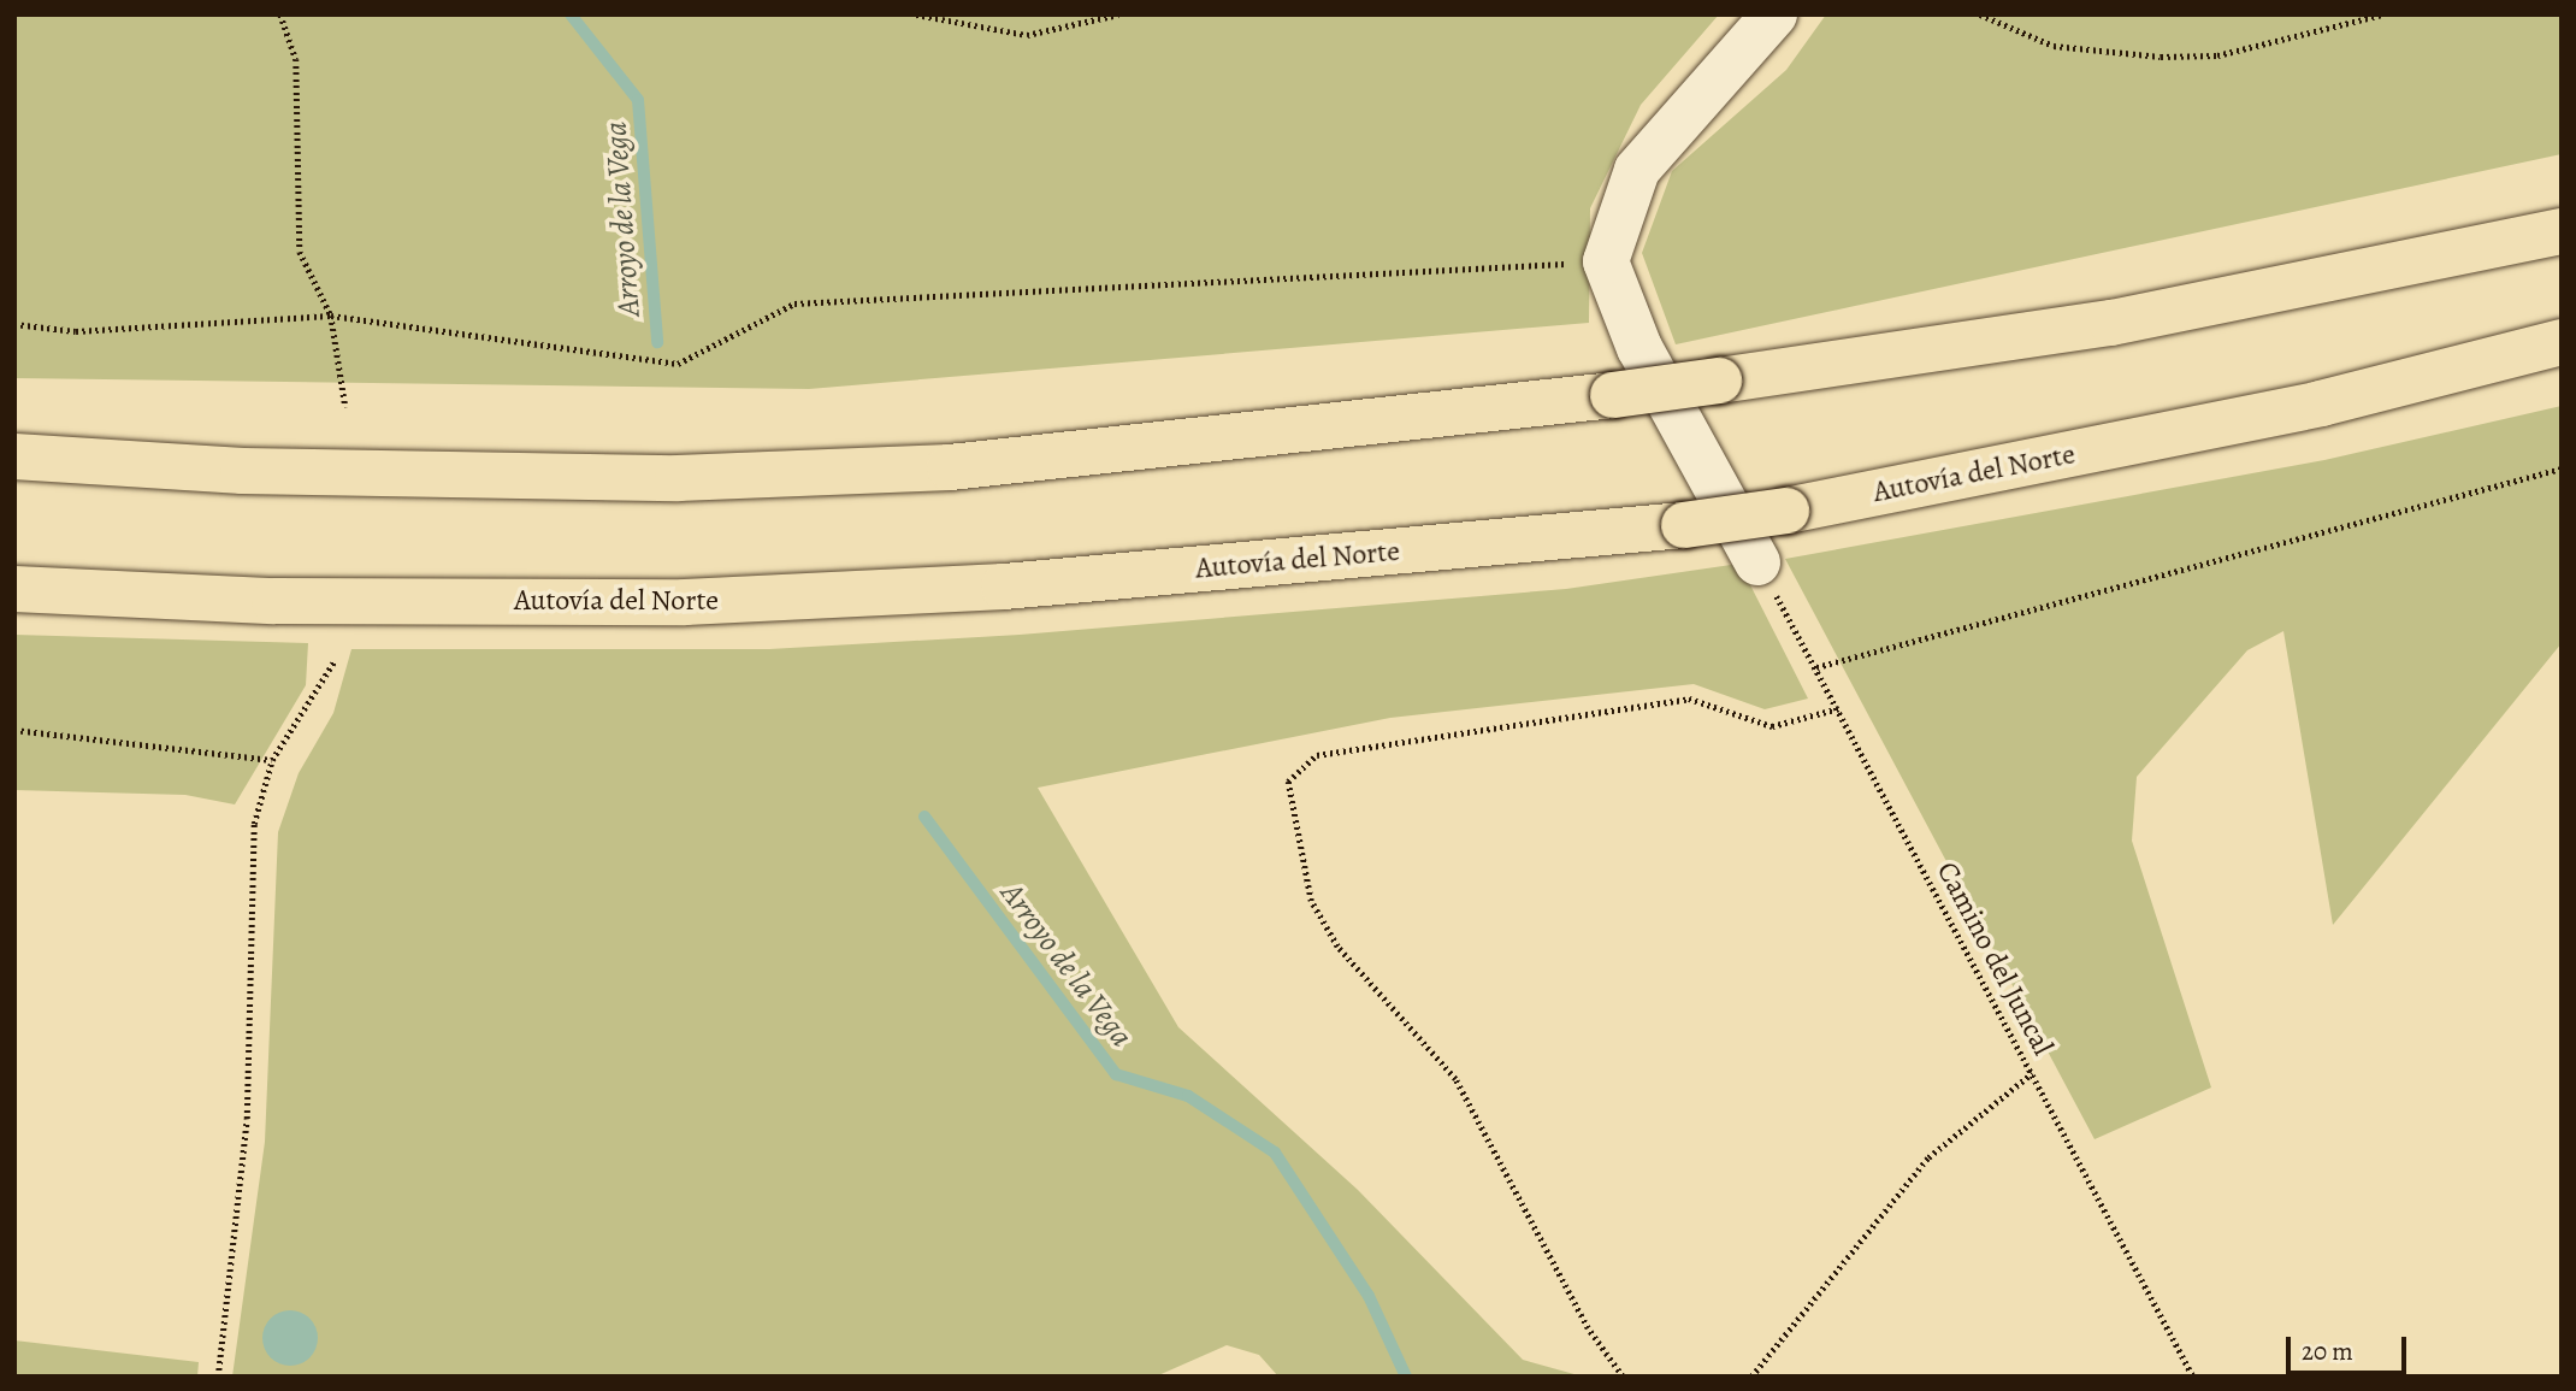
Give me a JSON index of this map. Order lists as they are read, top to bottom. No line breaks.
{"streets":{"highway":["Autovía del Norte"],"path":["Camino del Juncal"]},"water":["Arroyo de la Vega"],"scale_bar":"20 m"}
